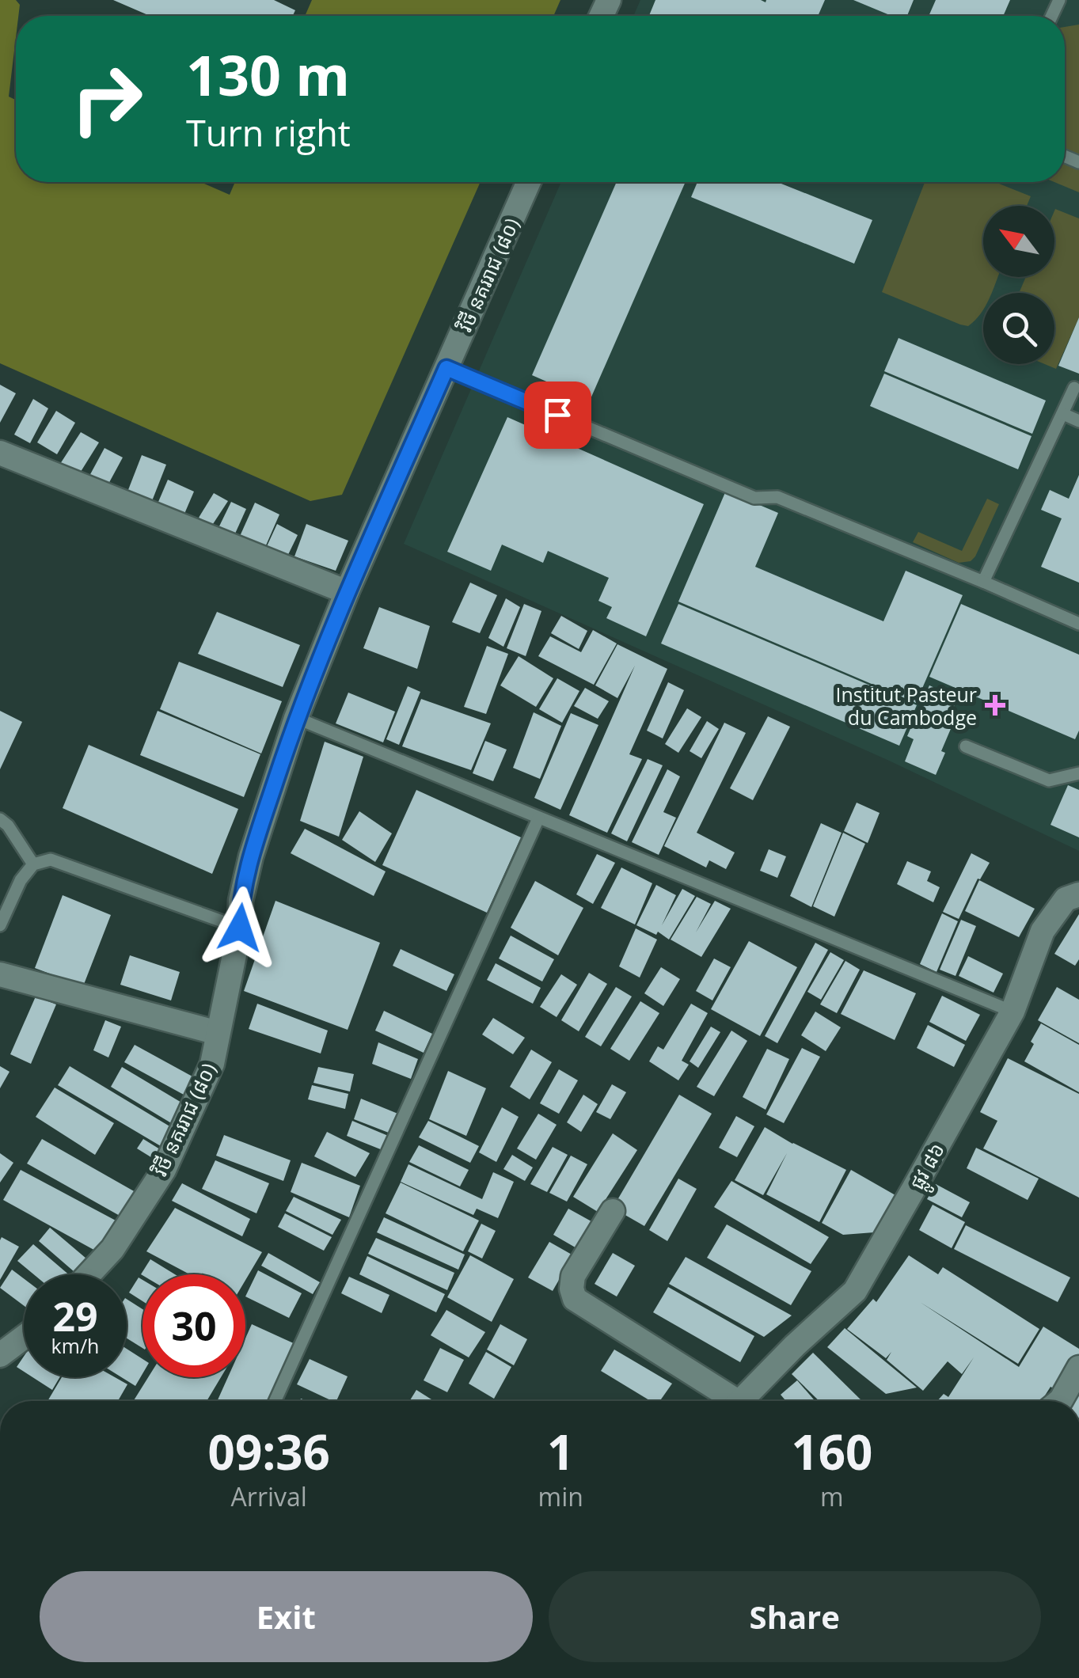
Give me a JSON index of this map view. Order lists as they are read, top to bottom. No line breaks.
{"streets":{"street":["វិថី នគររាជ (៨០)","ផ្លូវ ៨៦"]},"places":{"health":["Institut Pasteur du Cambodge"]},"north":"top left","page":{"turn":["130 m","Turn right"],"speed":"29 km/h","limit":"30","eta":["09:36","Arrival","1","min","160","m"],"buttons":["Exit","Share"]}}
